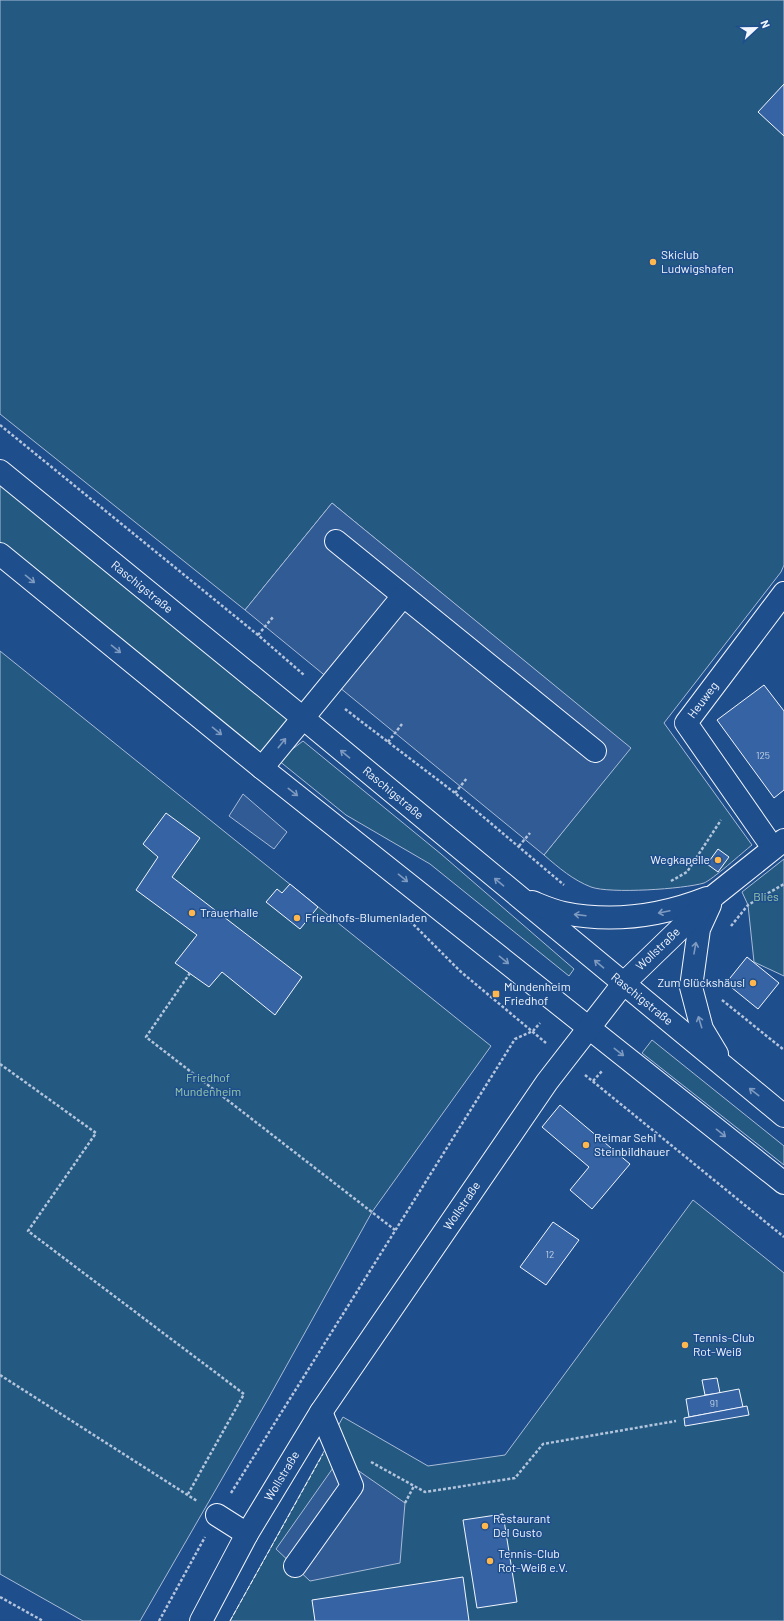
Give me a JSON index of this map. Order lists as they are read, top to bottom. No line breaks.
{"streets":{"street":["Raschigstraße","Heuweg","Wollstraße"]},"crossings":[["Raschigstraße","Wollstraße"],["Heuweg","Wollstraße"]],"parks":["Blies","Friedhof Mundenheim"],"places":{"other":["Skiclub Ludwigshafen","Wegkapelle","Trauerhalle","Friedhofs-Blumenladen","Zum Glückshäusl","Reimar Sehl Steinbildhauer","Tennis-Club Rot-Weiß","Restaurant Del Gusto","Tennis-Club Rot-Weiß e.V."],"transit":["Mundenheim Friedhof"]},"house_numbers":["125","12","91"],"north":"right"}
